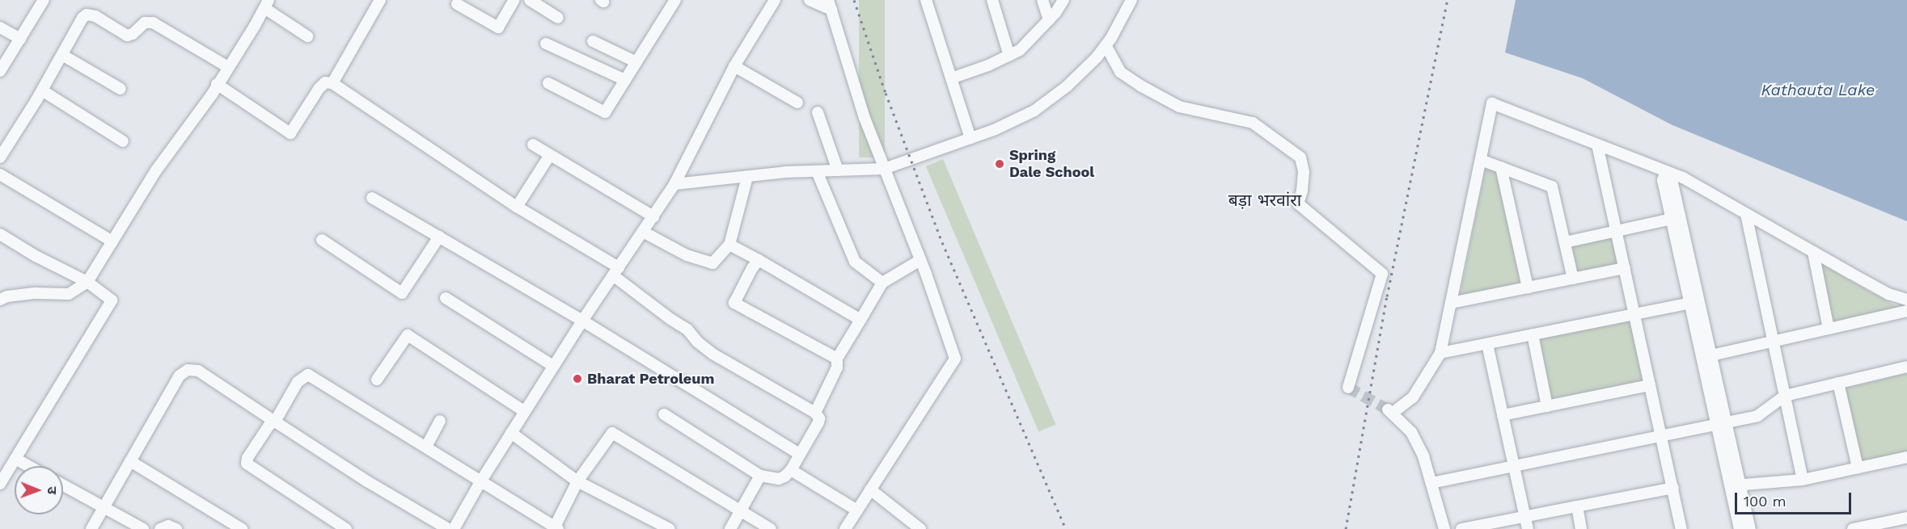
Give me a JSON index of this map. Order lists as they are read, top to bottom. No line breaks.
{"districts":["बड़ा भरवांरा"],"water":["Kathauta Lake"],"places":["Spring Dale School","Bharat Petroleum"],"scale_bar":"100 m","north":"right"}
